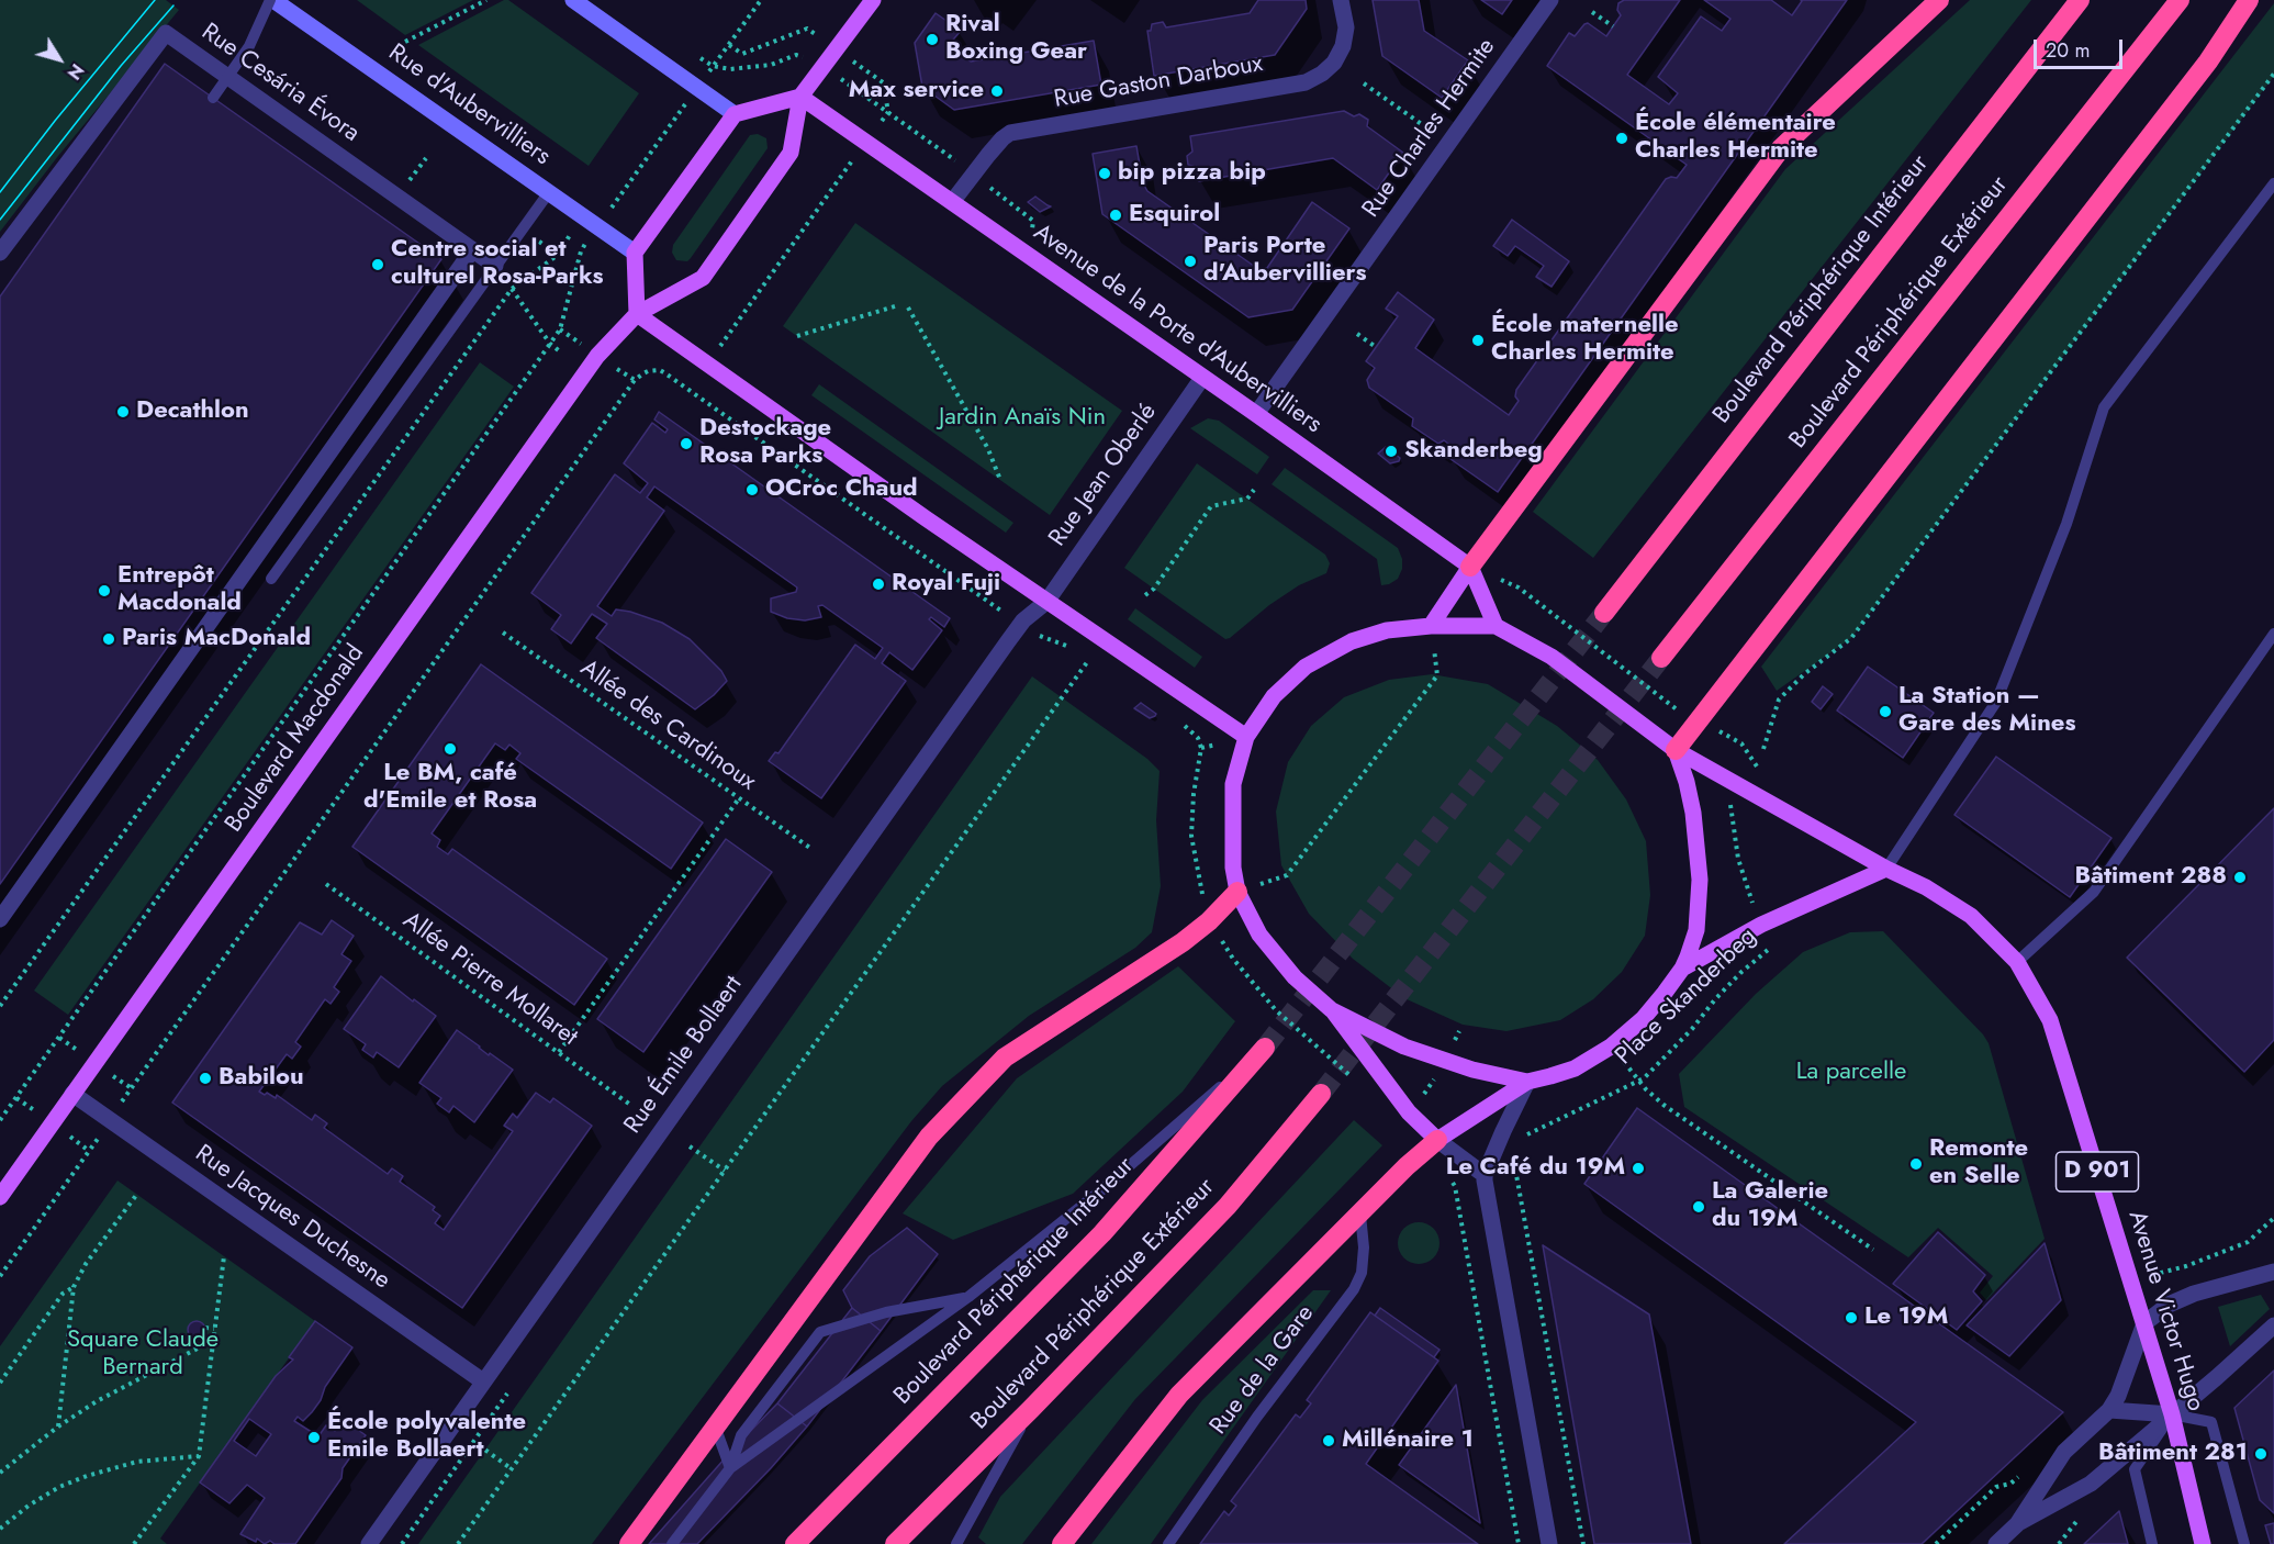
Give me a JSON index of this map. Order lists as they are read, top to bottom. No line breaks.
{"streets":{"highway":["Boulevard Périphérique Intérieur","Boulevard Périphérique Extérieur"],"main road":["Rue d'Aubervilliers","Avenue de la Porte d'Aubervilliers","Boulevard Macdonald","Place Skanderbeg","D 901","Avenue Victor Hugo"],"street":["Rue Gaston Darboux","Rue Cesária Évora","Rue Charles Hermite","Rue Jean Oberlé","Rue Émile Bollaert","Rue Jacques Duchesne"],"lane":["Rue de la Gare"],"path":["Allée des Cardinoux","Allée Pierre Mollaret"]},"crossings":[["Rue Gaston Darboux","Avenue de la Porte d'Aubervilliers"],["Rue Charles Hermite","Avenue de la Porte d'Aubervilliers"],["Avenue de la Porte d'Aubervilliers","Rue Jean Oberlé"],["Avenue de la Porte d'Aubervilliers","Boulevard Macdonald"],["Rue Jean Oberlé","Rue Émile Bollaert"],["Boulevard Macdonald","Rue Jacques Duchesne"],["Rue Émile Bollaert","Rue Jacques Duchesne"]],"parks":["Jardin Anaïs Nin","La parcelle","Square Claude Bernard"],"places":["Rival Boxing Gear","Max service","École élémentaire Charles Hermite","bip pizza bip","Esquirol","Paris Porte d'Aubervilliers","Centre social et culturel Rosa-Parks","École maternelle Charles Hermite","Decathlon","Destockage Rosa Parks","Skanderbeg","OCroc Chaud","Royal Fuji","Entrepôt Macdonald","Paris MacDonald","La Station — Gare des Mines","Le BM, café d'Emile et Rosa","Bâtiment 288","Babilou","Remonte en Selle","Le Café du 19M","La Galerie du 19M","Le 19M","École polyvalente Emile Bollaert","Millénaire 1","Bâtiment 281"],"scale_bar":"20 m","north":"bottom right"}
